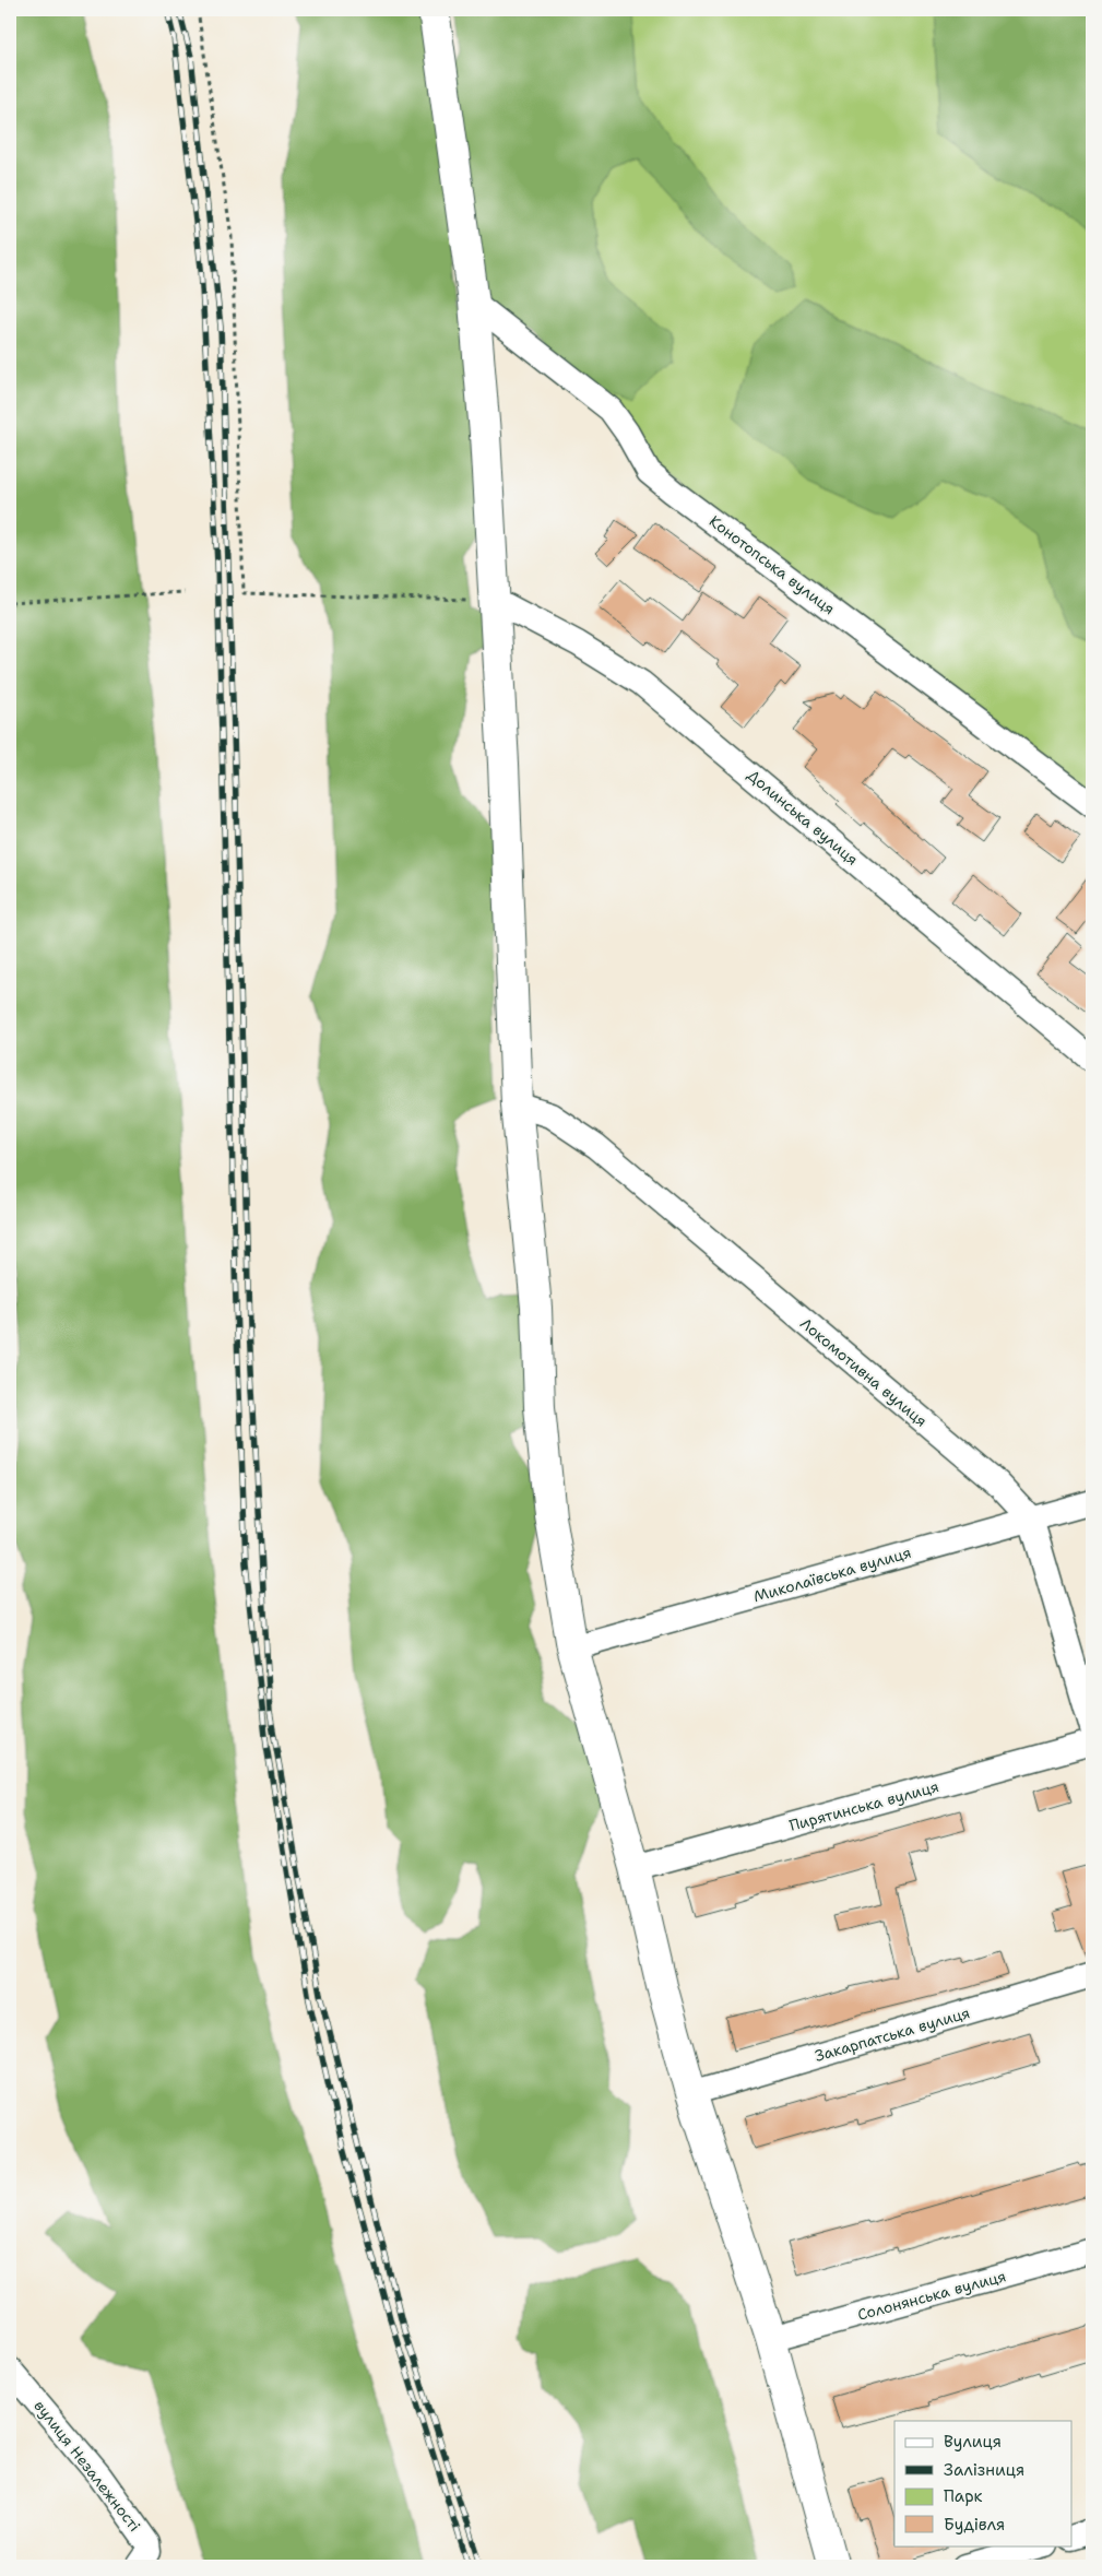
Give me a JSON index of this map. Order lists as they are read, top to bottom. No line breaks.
{"streets":{"street":["Конотопська вулиця","Долинська вулиця","Локомотивна вулиця","Миколаївська вулиця","Пирятинська вулиця","Закарпатська вулиця","Солонянська вулиця","вулиця Незалежності"]},"crossings":[["Локомотивна вулиця","Миколаївська вулиця"]],"legend":["Вулиця","Залізниця","Парк","Будівля"]}
